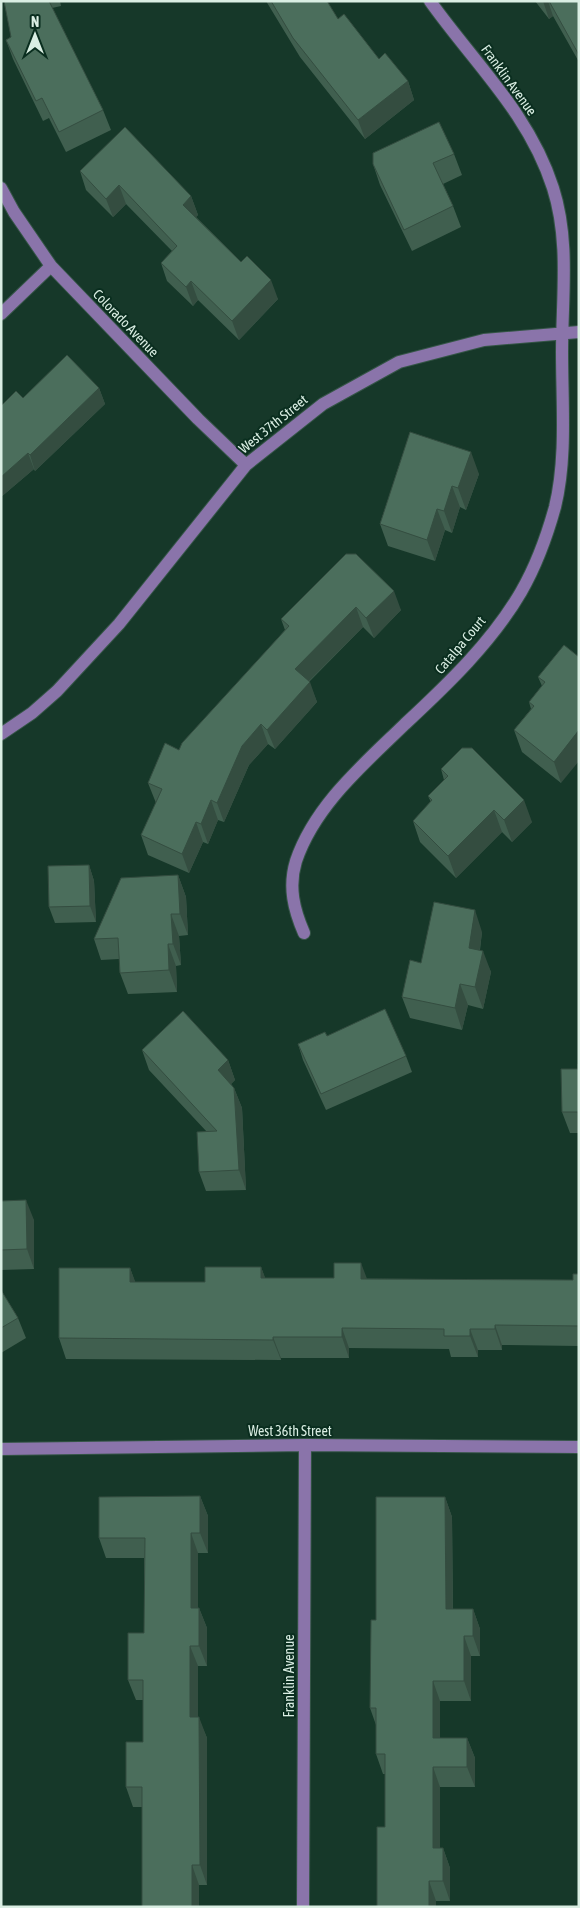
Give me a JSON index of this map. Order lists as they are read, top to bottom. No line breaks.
{"streets":{"street":["Franklin Avenue","Colorado Avenue","West 37th Street","Catalpa Court","West 36th Street"]},"crossings":[["Franklin Avenue","West 37th Street"],["Franklin Avenue","Catalpa Court"],["Franklin Avenue","West 36th Street"],["Colorado Avenue","West 37th Street"],["West 37th Street","Catalpa Court"]],"north":"top"}
